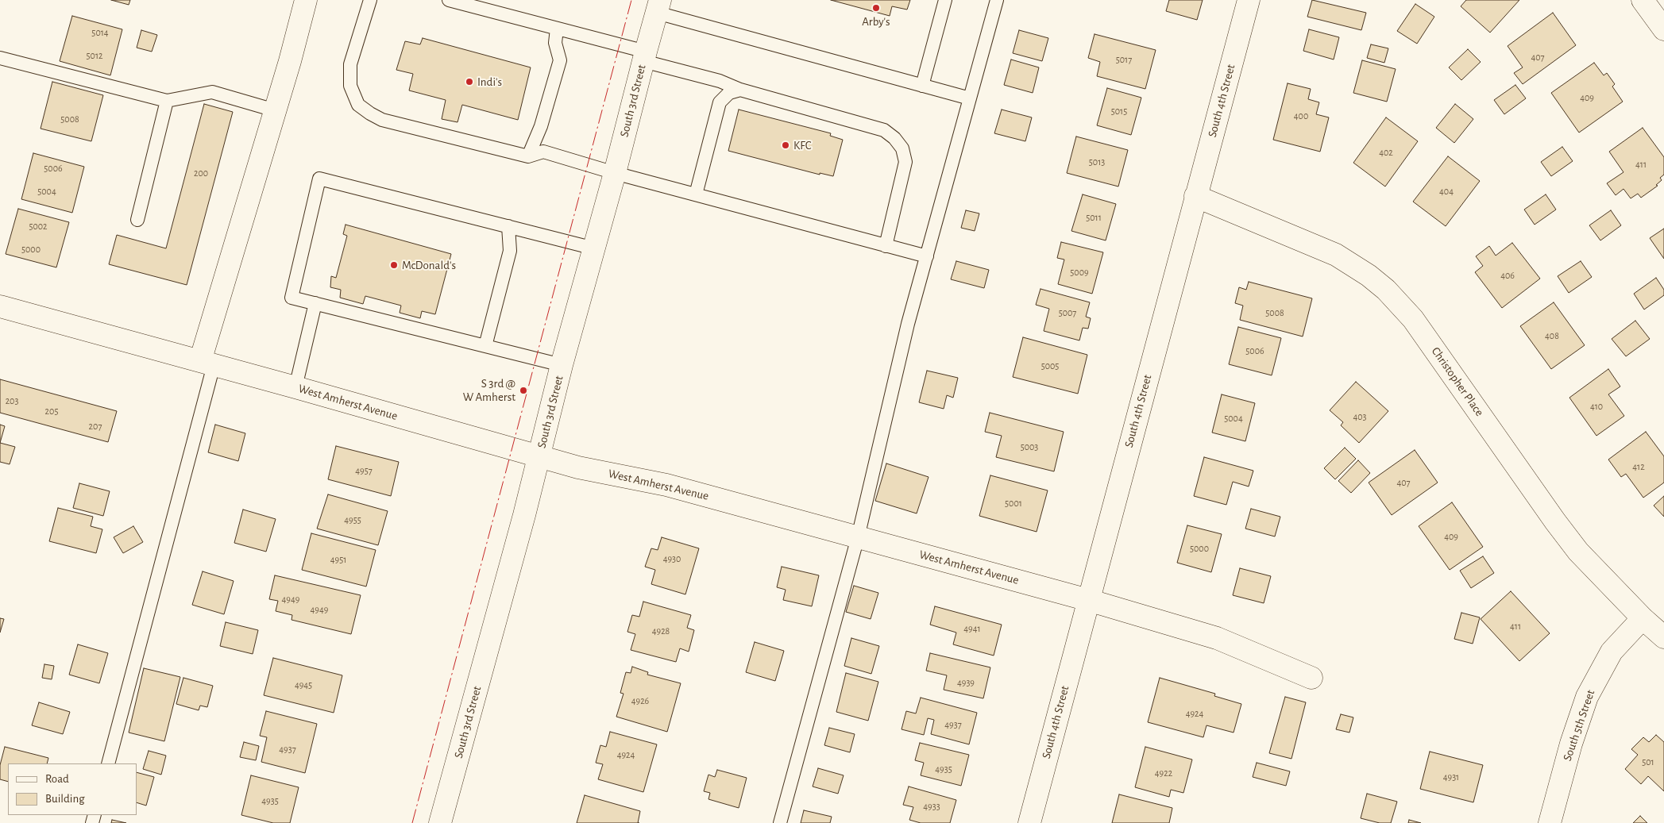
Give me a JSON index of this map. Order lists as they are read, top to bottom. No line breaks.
{"streets":{"street":["South 3rd Street","South 4th Street","Christopher Place","West Amherst Avenue","South 5th Street"]},"crossings":[["South 3rd Street","West Amherst Avenue"],["South 4th Street","Christopher Place"],["South 4th Street","West Amherst Avenue"],["Christopher Place","South 5th Street"]],"places":["Arby's","Indi's","KFC","McDonald's","S 3rd @ W Amherst"],"house_numbers":["5014","5012","407","5017","409","5015","400","5008","402","5013","411","5006","200","5004","404","5011","5002","5000","5009","406","5007","5008","408","5006","5005","203","410","205","403","5004","207","5003","412","4957","407","5001","4955","409","5000","4930","4951","4949","4949","411","4941","4928","4939","4945","4926","4924","4937","4937","4924","501","4935","4922","4931","4935","4933"],"legend":["Road","Building"]}
